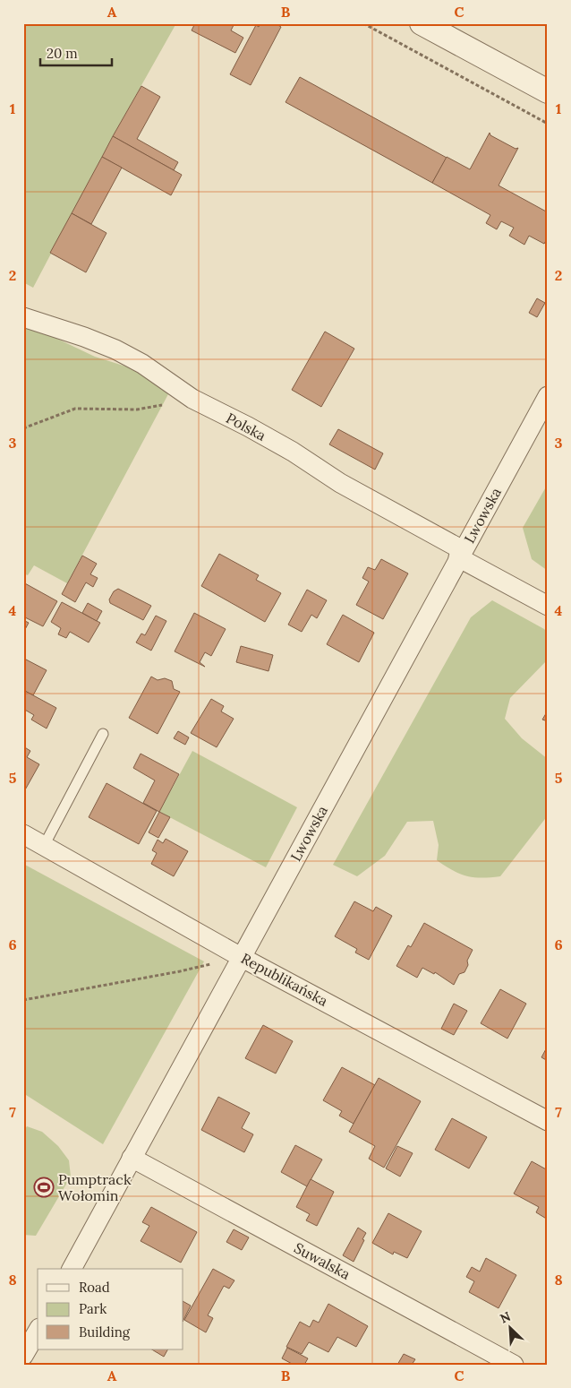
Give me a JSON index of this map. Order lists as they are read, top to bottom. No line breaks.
{"streets":{"street":["Polska","Lwowska","Republikańska","Suwalska"]},"crossings":[["Polska","Lwowska"],["Lwowska","Republikańska"],["Lwowska","Suwalska"]],"places":{"sports":["Pumptrack Wołomin"]},"legend":["Road","Park","Building"],"scale_bar":"20 m","north":"top left","grid":{"columns":["A","B","C"],"rows":["1","2","3","4","5","6","7","8"]}}
